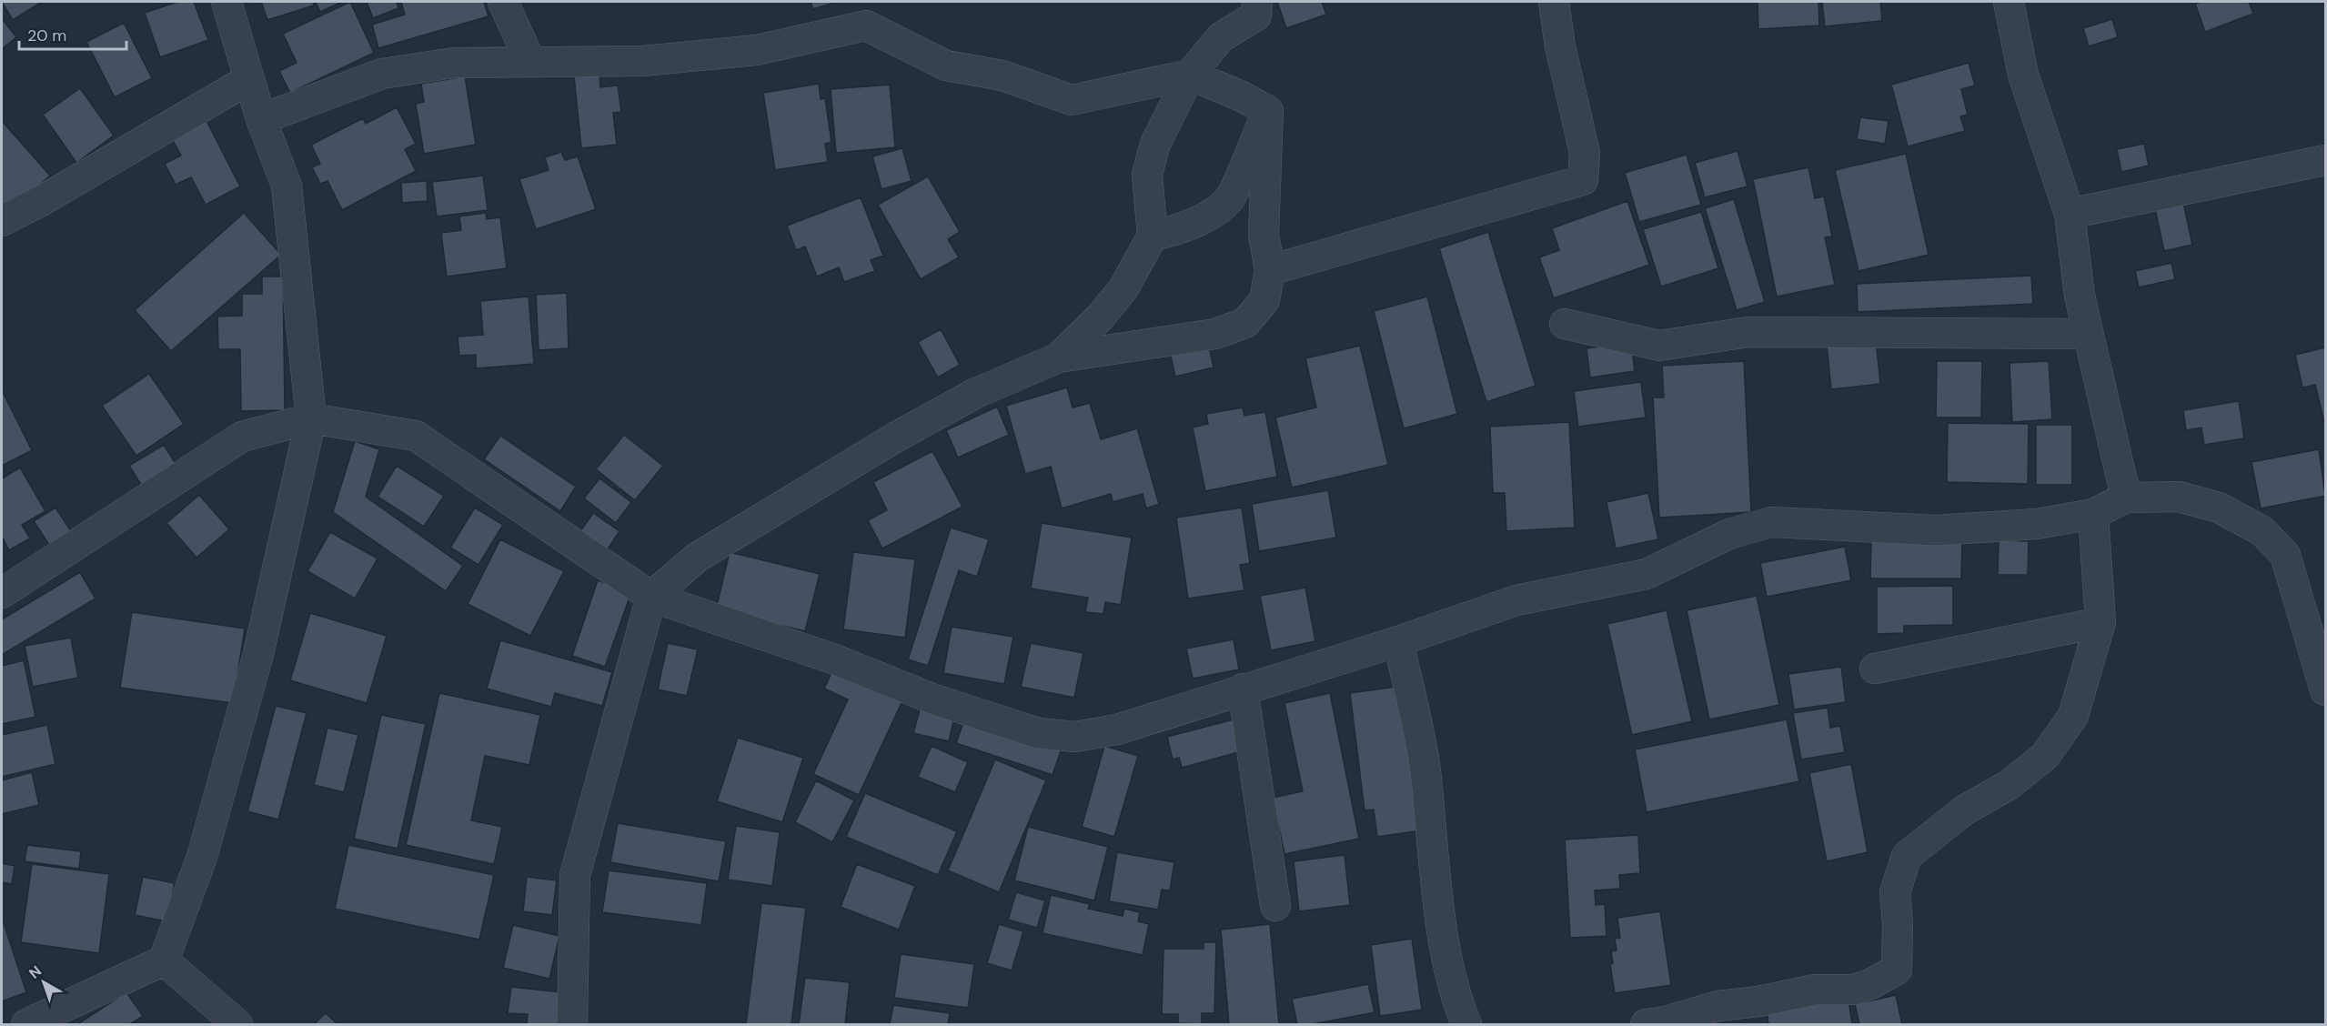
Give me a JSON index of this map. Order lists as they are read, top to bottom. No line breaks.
{"scale_bar":"20 m","north":"top left"}
